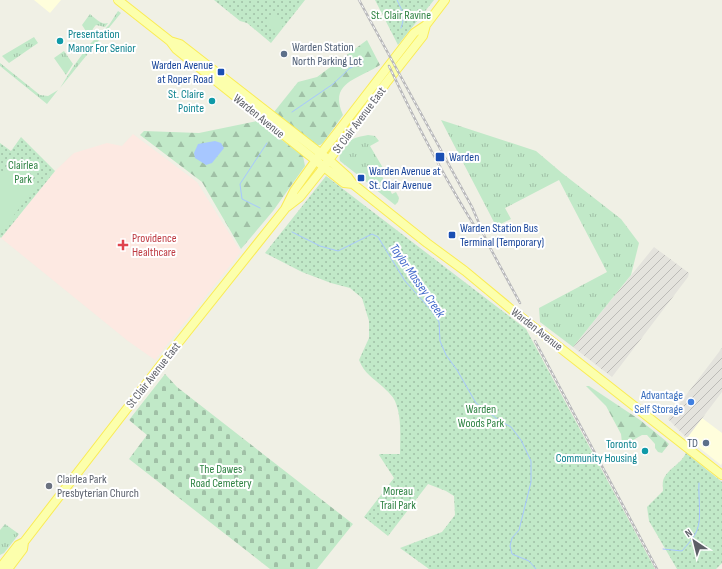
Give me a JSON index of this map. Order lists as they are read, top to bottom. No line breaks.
{"streets":{"main road":["Warden Avenue","St Clair Avenue East"]},"crossings":[["Warden Avenue","St Clair Avenue East"]],"water":["Taylor Massey Creek"],"parks":["St. Clair Ravine","Clairlea Park","Warden Woods Park","The Dawes Road Cemetery","Moreau Trail Park"],"places":{"other":["Presentation Manor For Senior","Warden Station North Parking Lot","St. Claire Pointe","Advantage Self Storage","TD","Toronto Community Housing","Clairlea Park Presbyterian Church"],"transit":["Warden Avenue at Roper Road","Warden","Warden Avenue at St. Clair Avenue","Warden Station Bus Terminal (Temporary)"],"health":["Providence Healthcare"]},"north":"top left"}
